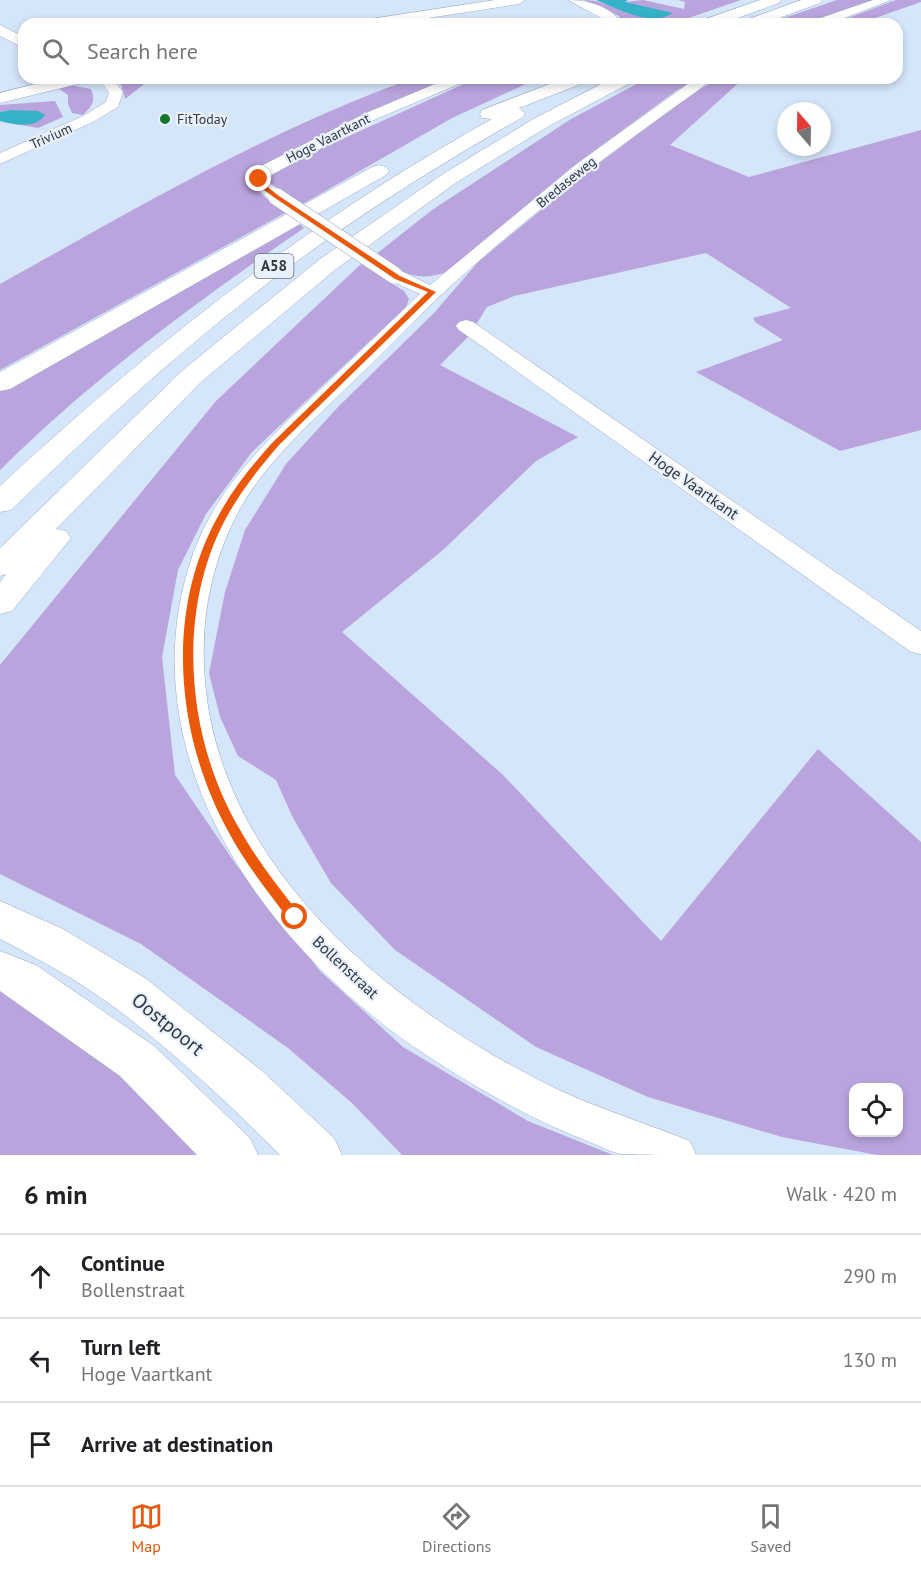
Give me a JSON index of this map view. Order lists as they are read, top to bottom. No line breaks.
{"streets":{"main road":["A58","Oostpoort"],"street":["Trivium","Hoge Vaartkant","Bredaseweg","Bollenstraat"]},"crossings":[["Hoge Vaartkant","Bredaseweg"],["Hoge Vaartkant","Bollenstraat"],["Bredaseweg","Bollenstraat"]],"places":["FitToday"],"north":"top","page":{"search":"Search here","heading":["6 min","Walk · 420 m"],"list":[["Continue","Bollenstraat","290 m"],["Turn left","Hoge Vaartkant","130 m"],"Arrive at destination"],"nav":["Map","Directions","Saved"]}}
